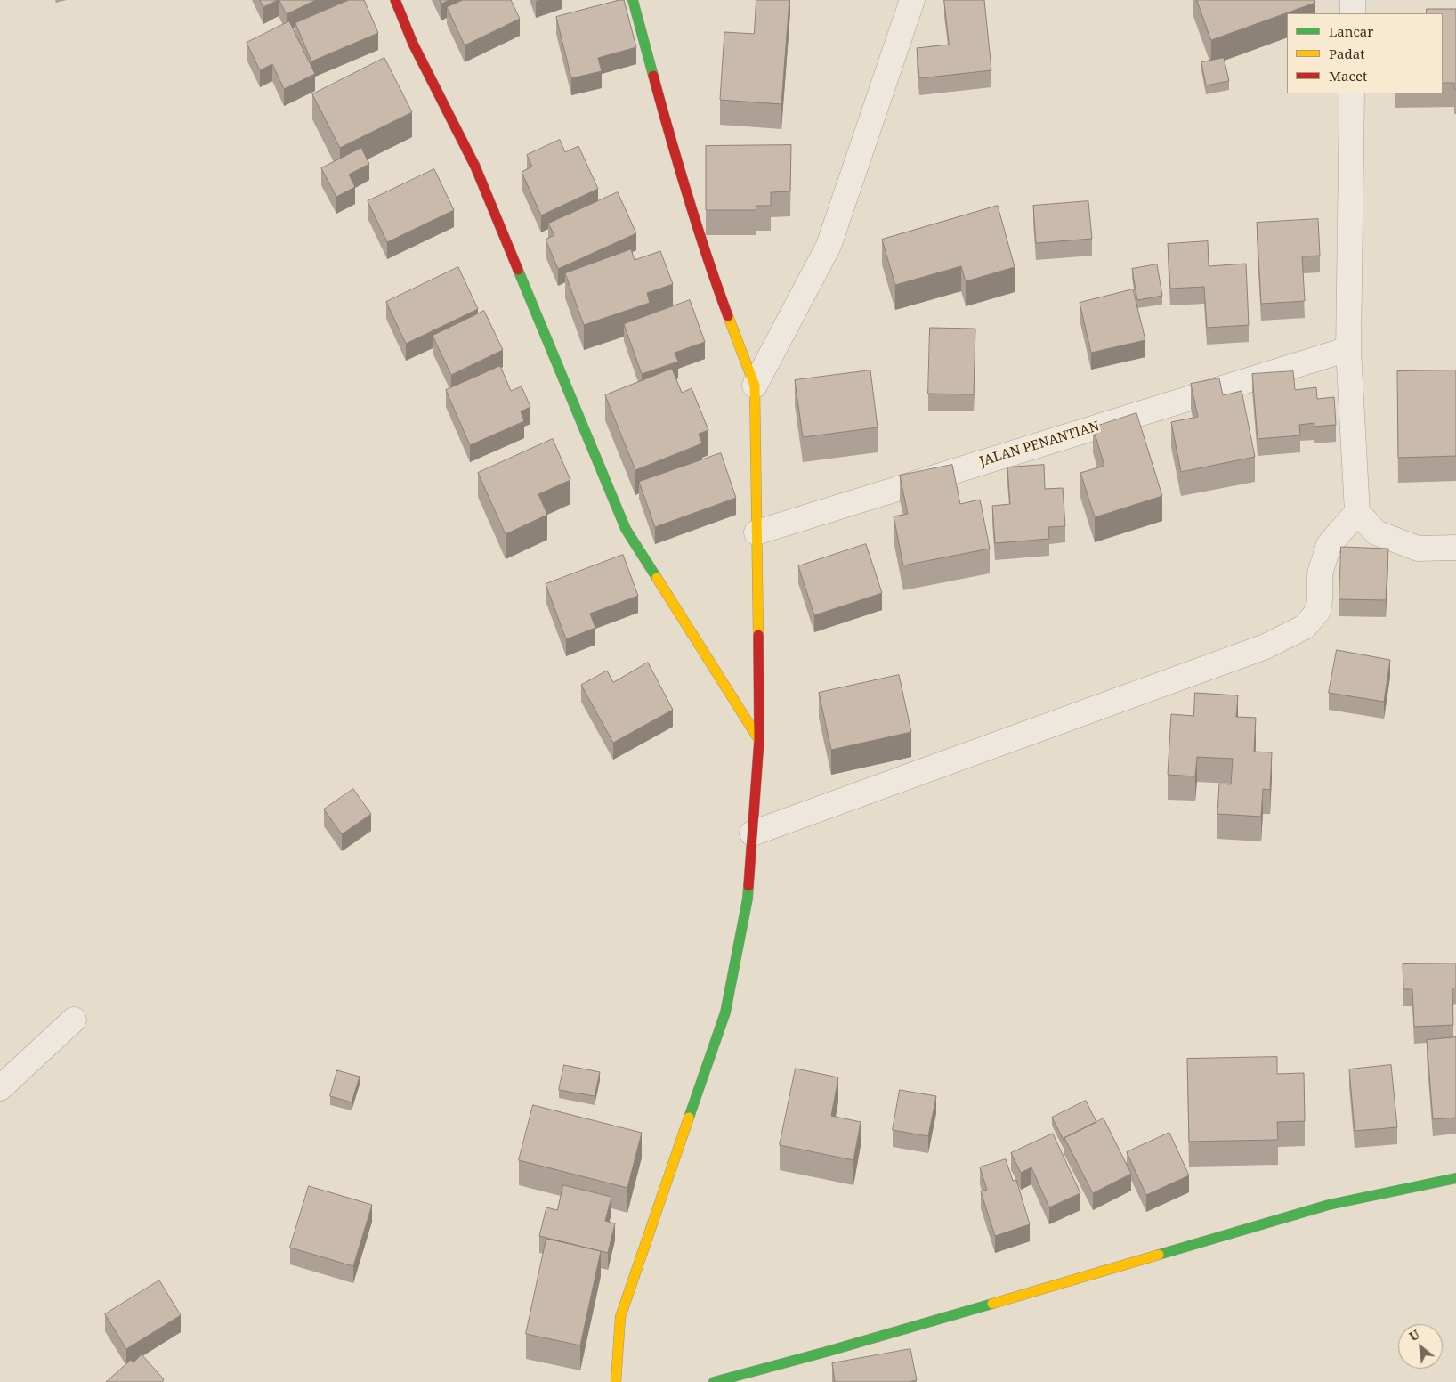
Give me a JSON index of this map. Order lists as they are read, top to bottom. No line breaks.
{"streets":{"street":["JALAN PENANTIAN"]},"legend":["Lancar","Padat","Macet"],"north":"top left"}
